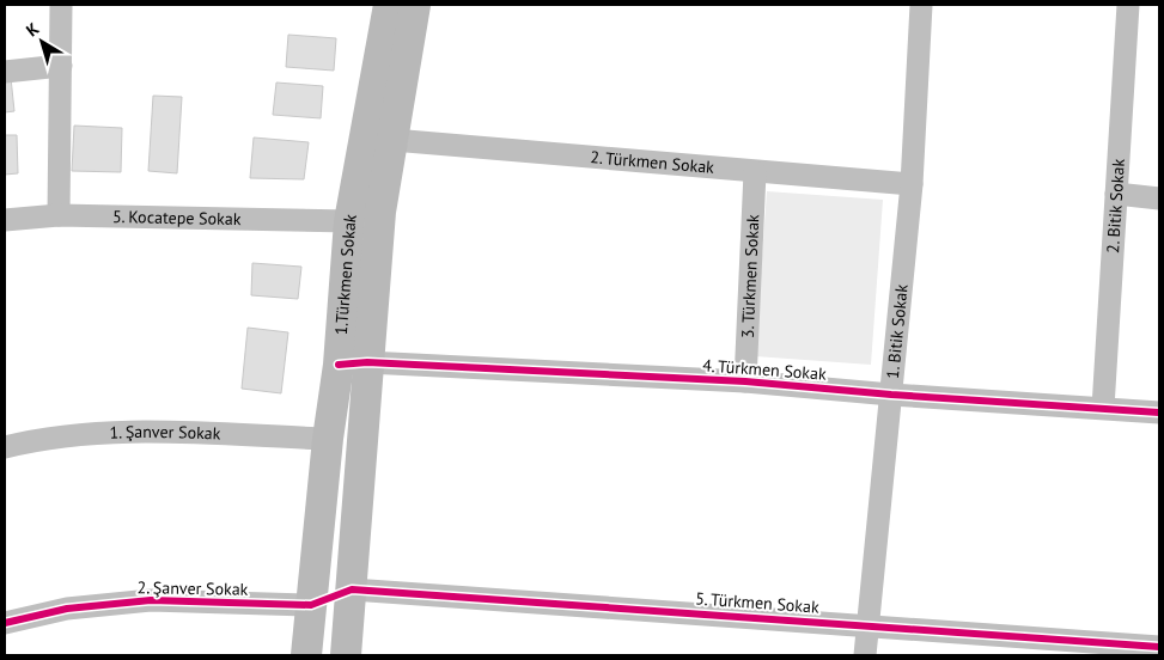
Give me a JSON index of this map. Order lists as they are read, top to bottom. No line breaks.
{"streets":{"street":["2. Türkmen Sokak","2. Bitik Sokak","5. Kocatepe Sokak","1.Türkmen Sokak","3. Türkmen Sokak","1. Bitik Sokak","4. Türkmen Sokak","1. Şanver Sokak","2. Şanver Sokak","5. Türkmen Sokak"]},"crossings":[["2. Türkmen Sokak","1.Türkmen Sokak"],["2. Türkmen Sokak","3. Türkmen Sokak"],["2. Türkmen Sokak","1. Bitik Sokak"],["2. Bitik Sokak","4. Türkmen Sokak"],["5. Kocatepe Sokak","1.Türkmen Sokak"],["1.Türkmen Sokak","4. Türkmen Sokak"],["1.Türkmen Sokak","1. Şanver Sokak"],["1.Türkmen Sokak","2. Şanver Sokak"],["1.Türkmen Sokak","5. Türkmen Sokak"],["3. Türkmen Sokak","4. Türkmen Sokak"],["1. Bitik Sokak","4. Türkmen Sokak"],["1. Bitik Sokak","5. Türkmen Sokak"]],"north":"top left"}
